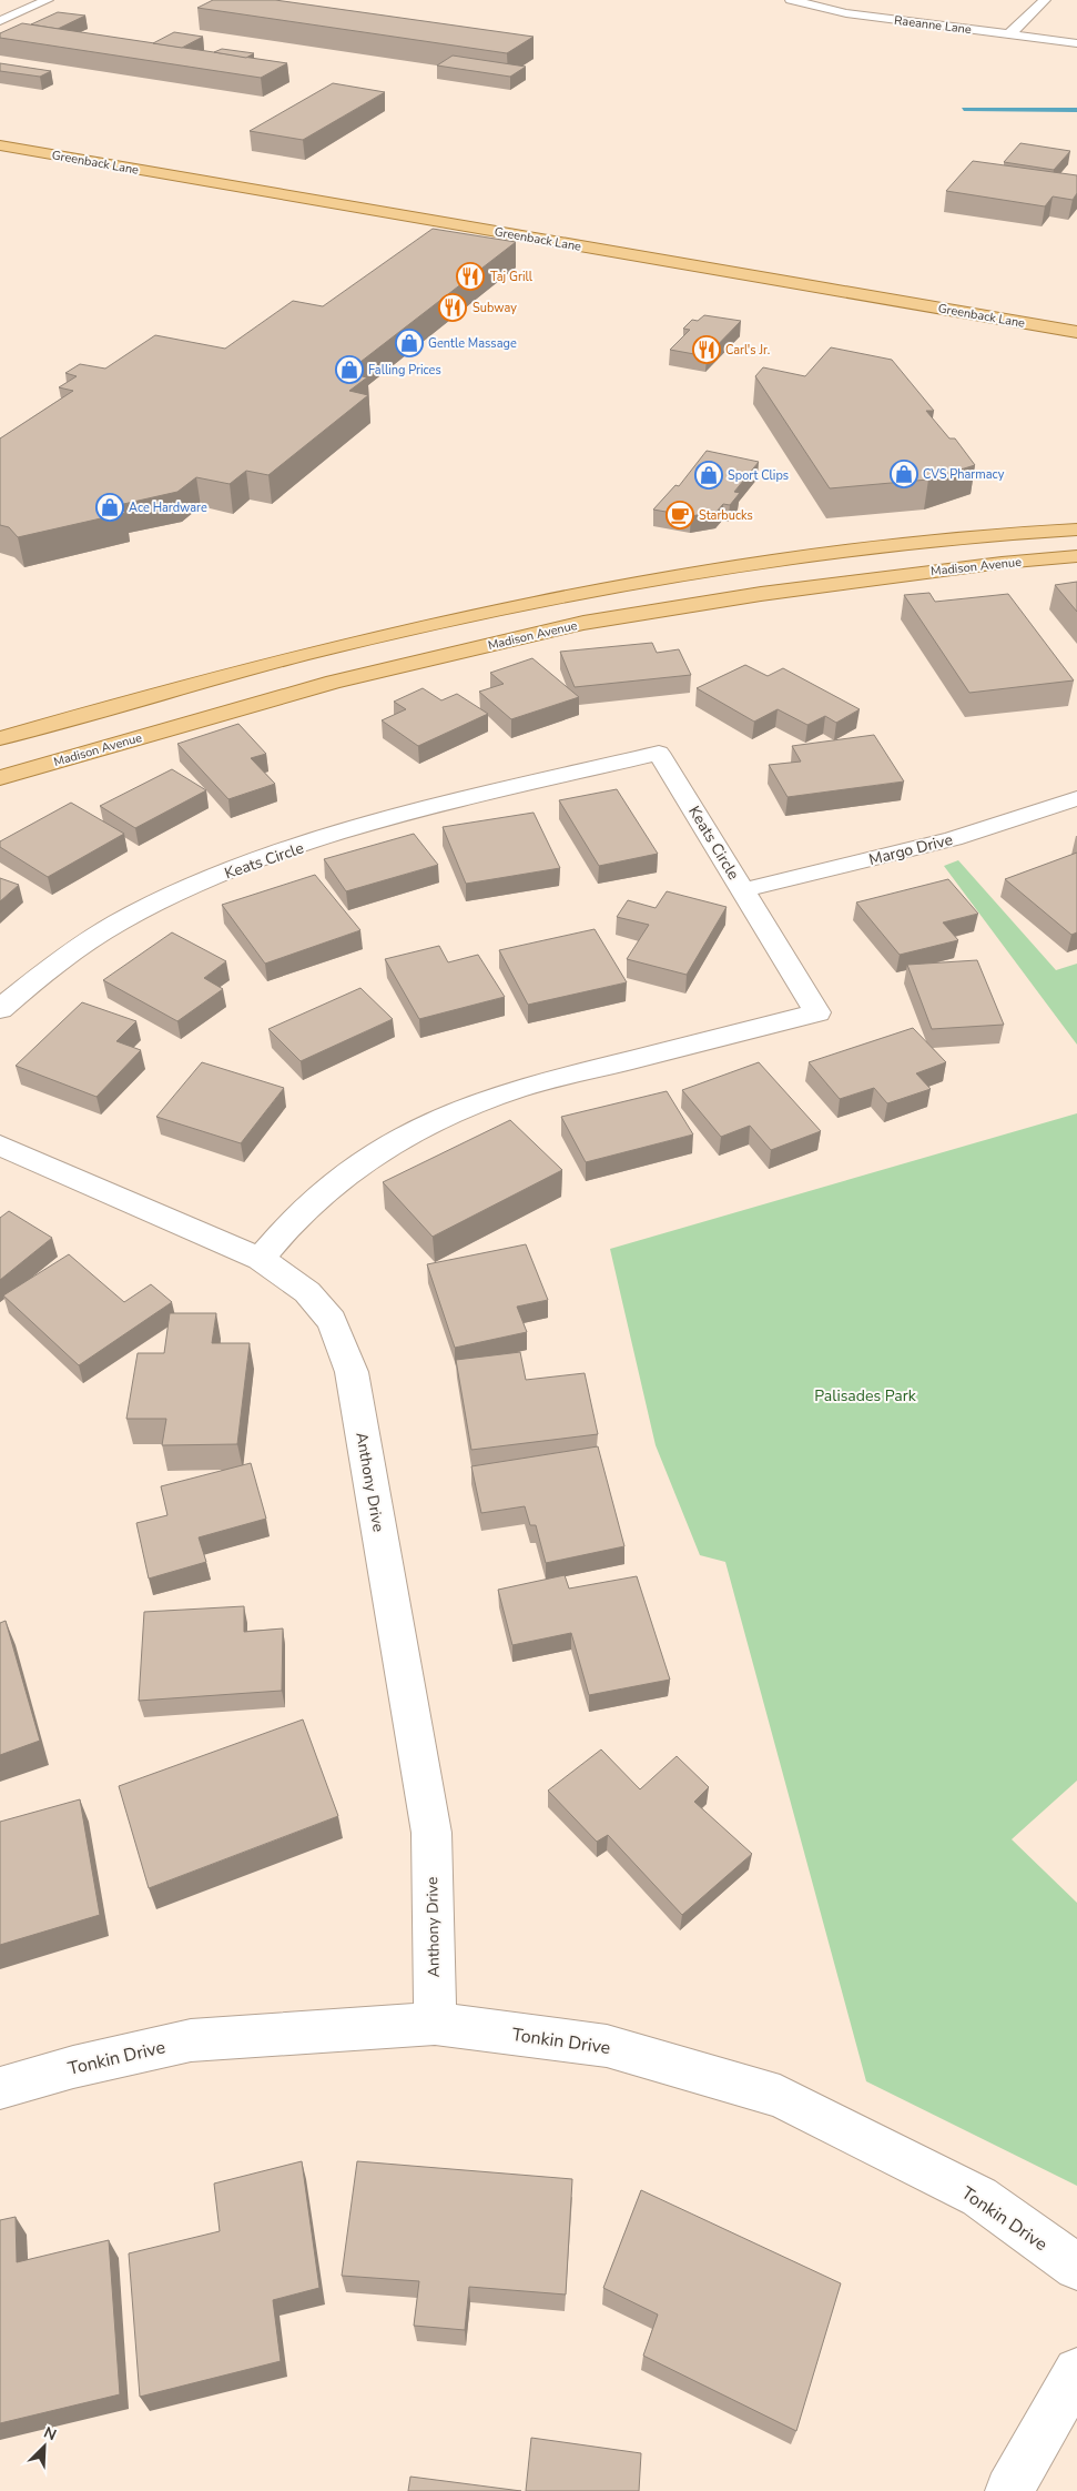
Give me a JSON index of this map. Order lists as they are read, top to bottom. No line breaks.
{"streets":{"main road":["Greenback Lane","Madison Avenue"],"street":["Raeanne Lane","Keats Circle","Margo Drive","Anthony Drive","Tonkin Drive"]},"crossings":[["Keats Circle","Margo Drive"],["Keats Circle","Anthony Drive"],["Anthony Drive","Tonkin Drive"]],"parks":["Palisades Park"],"places":{"restaurant":["Taj Grill","Subway","Carl's Jr."],"shop":["Gentle Massage","Falling Prices","CVS Pharmacy","Sport Clips","Ace Hardware"],"cafe":["Starbucks"]},"north":"top right"}
